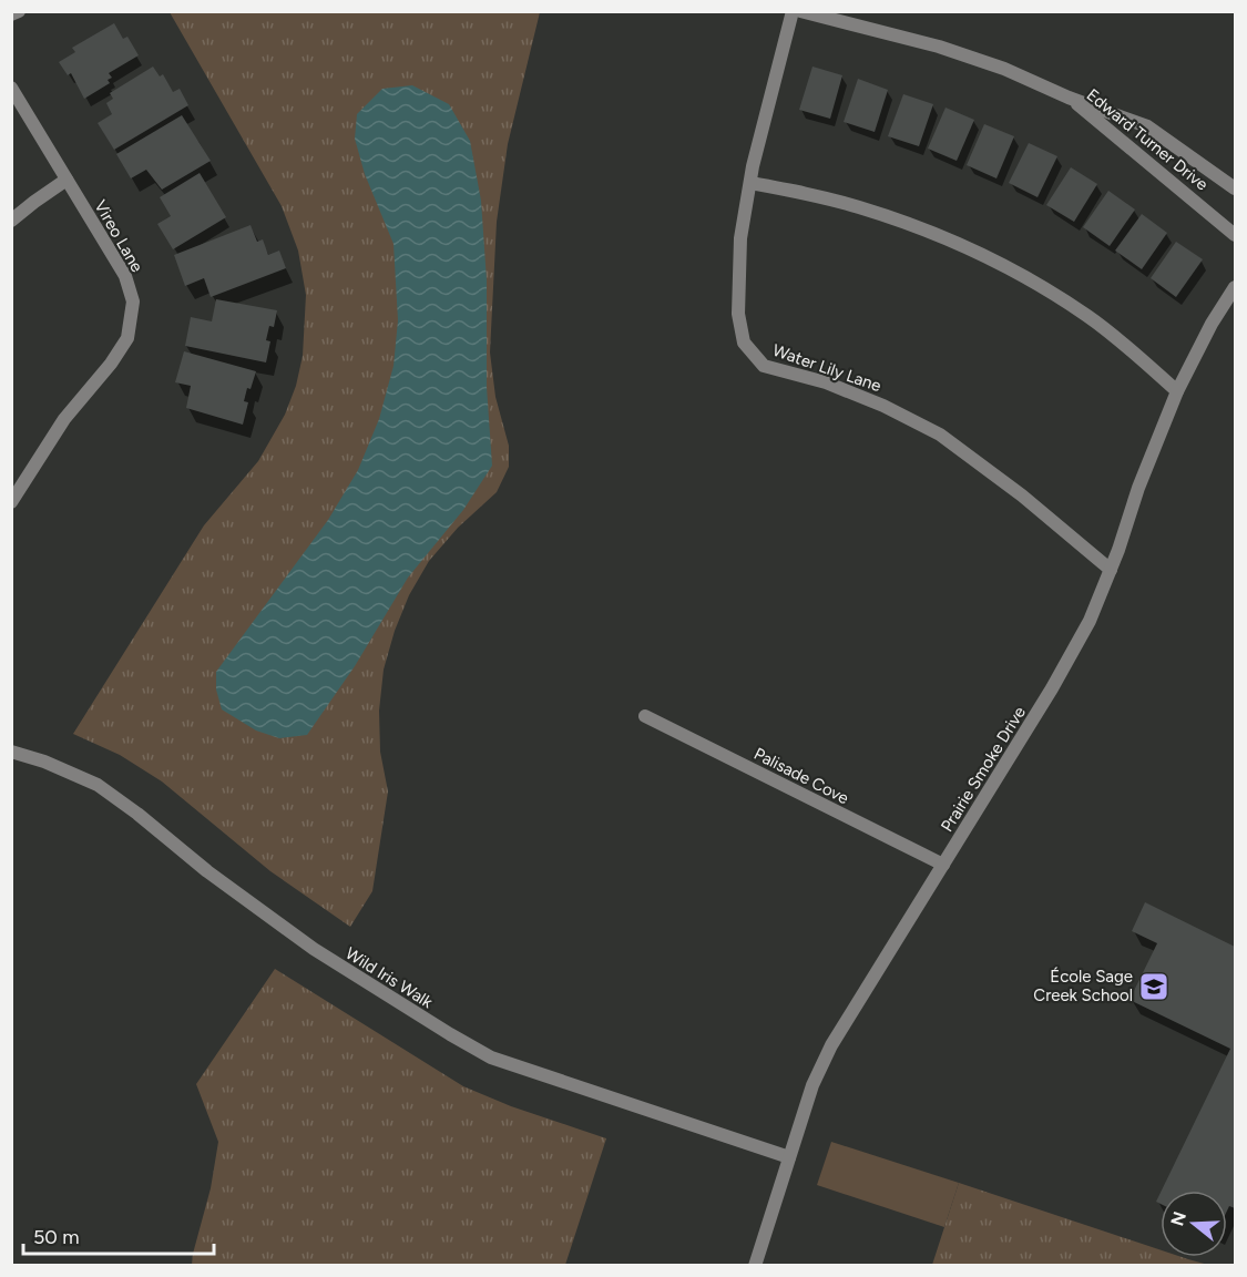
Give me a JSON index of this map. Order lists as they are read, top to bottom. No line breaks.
{"streets":{"street":["Edward Turner Drive","Vireo Lane","Water Lily Lane","Prairie Smoke Drive","Palisade Cove","Wild Iris Walk"]},"crossings":[["Water Lily Lane","Prairie Smoke Drive"],["Prairie Smoke Drive","Palisade Cove"],["Prairie Smoke Drive","Wild Iris Walk"]],"places":{"school or university":["École Sage Creek School"]},"scale_bar":"50 m","north":"left"}
